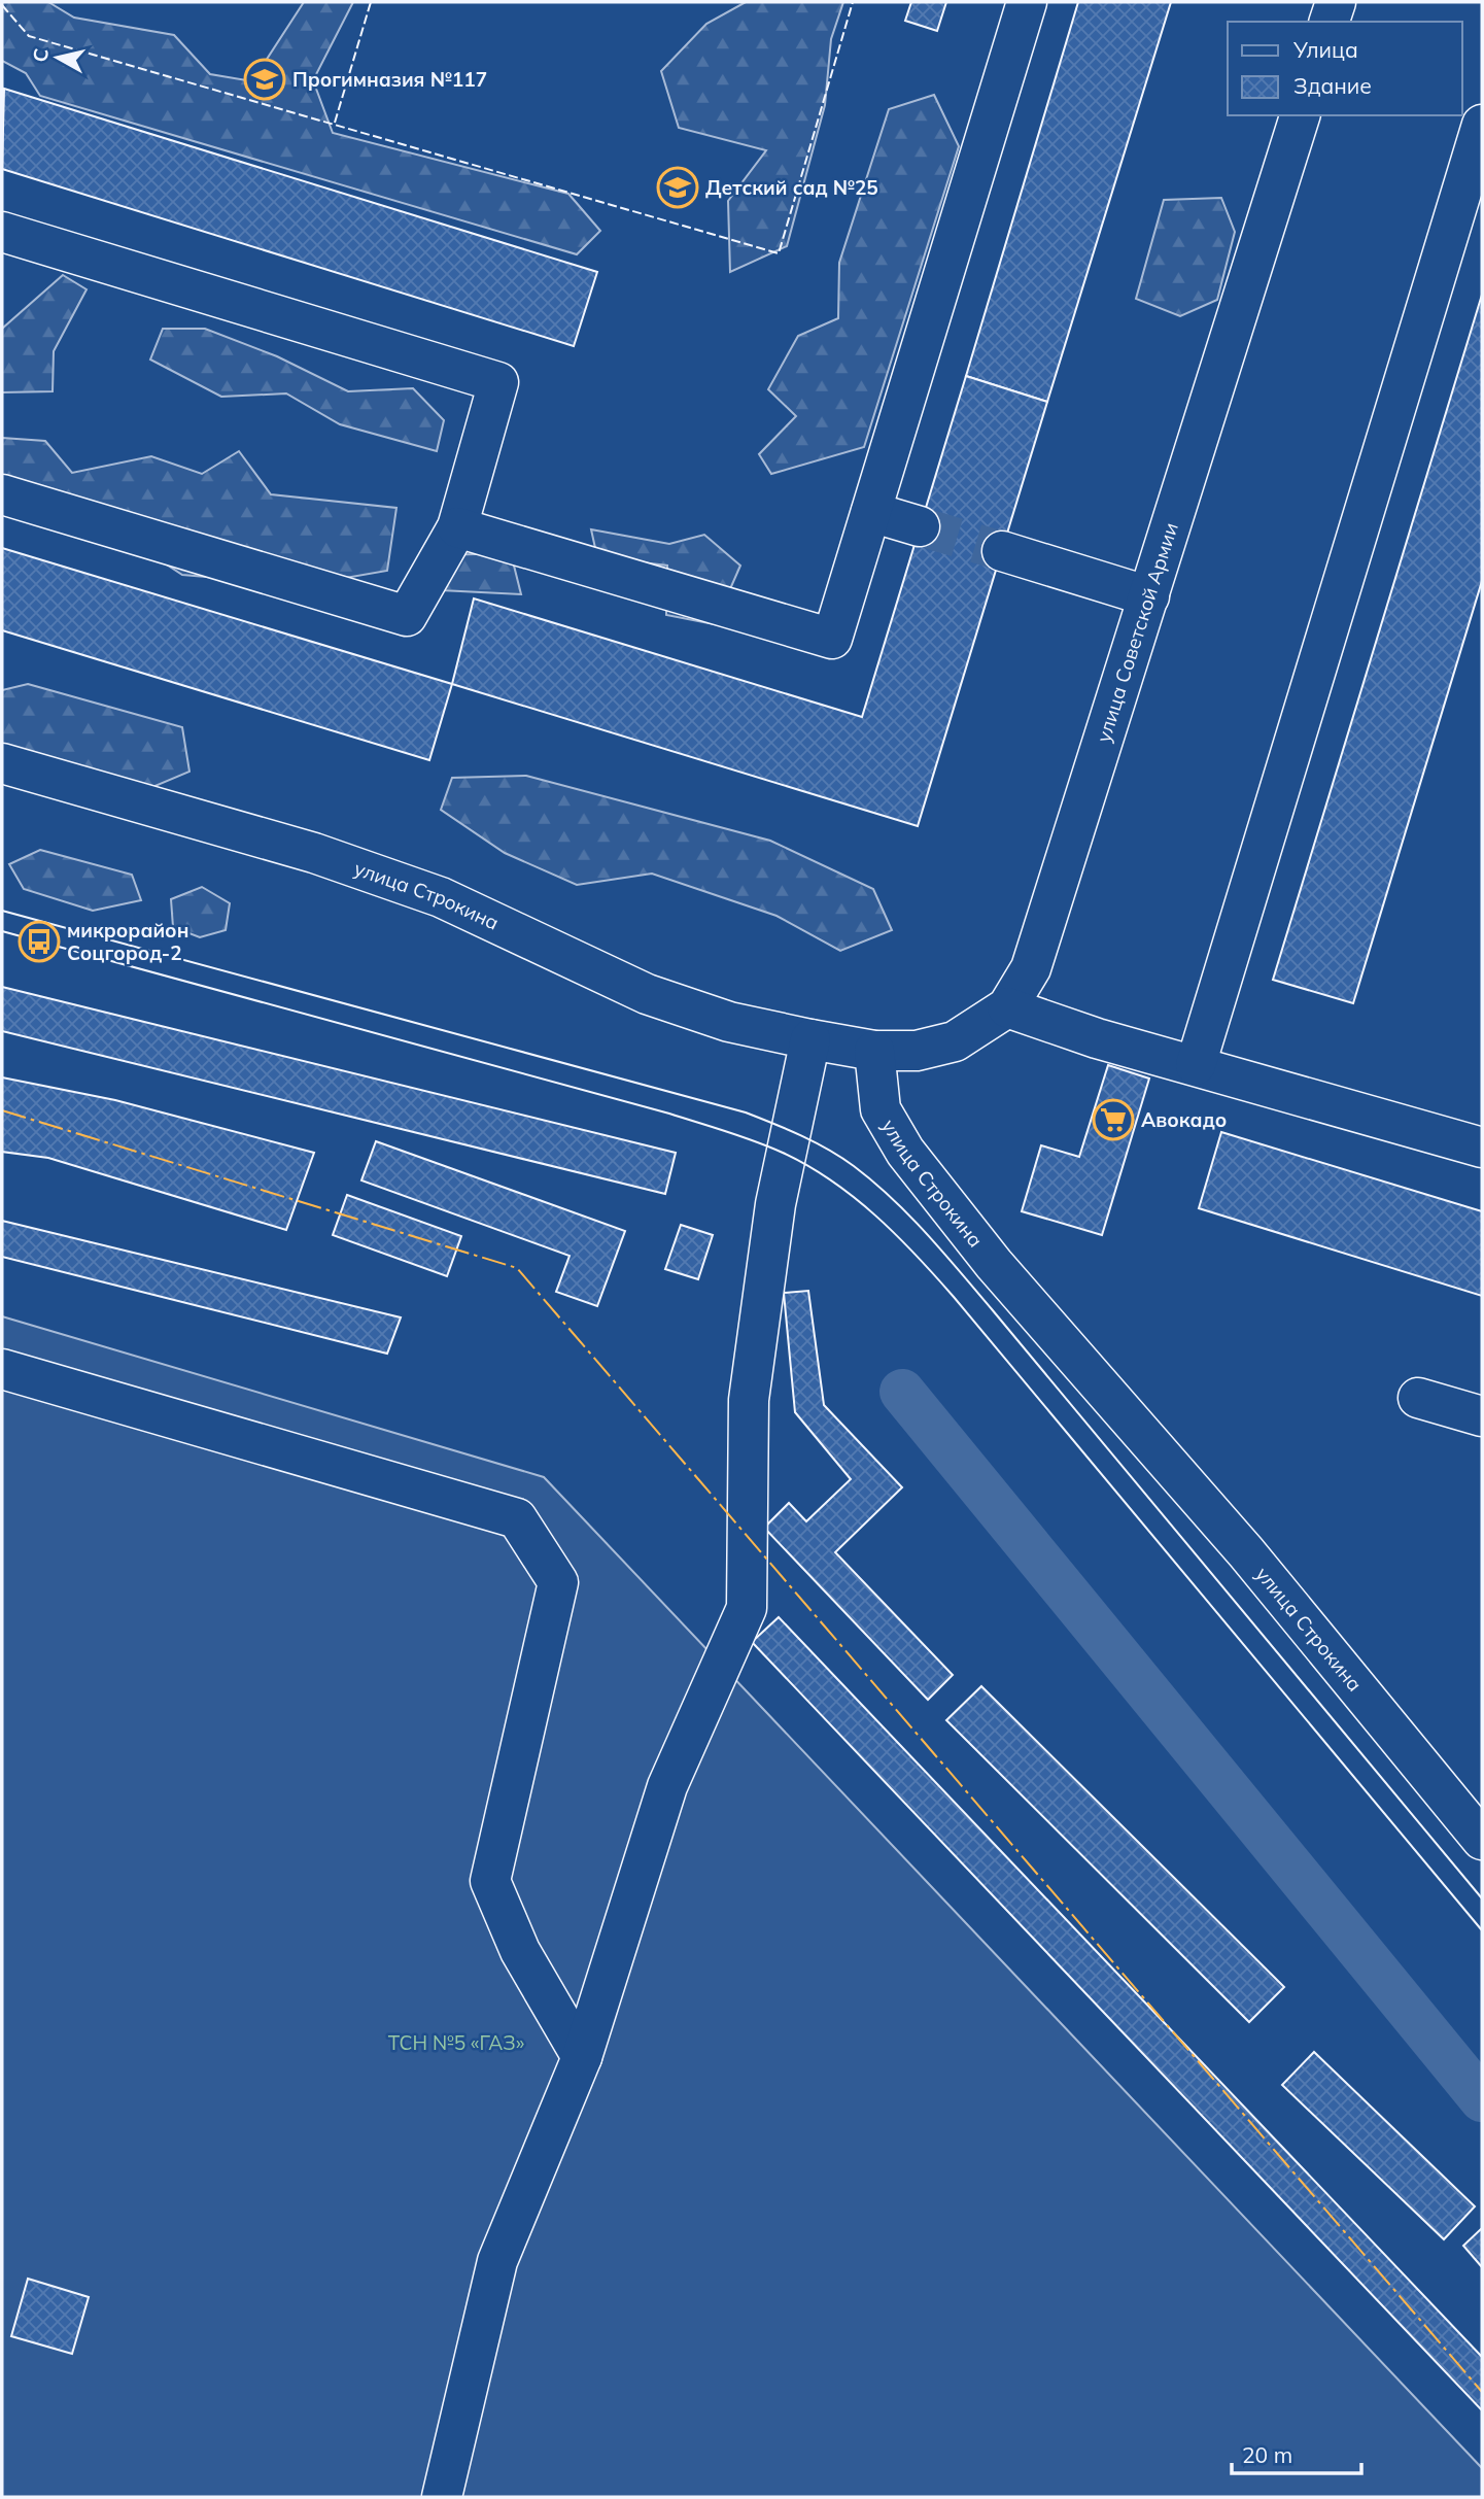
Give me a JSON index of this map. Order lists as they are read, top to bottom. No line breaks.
{"streets":{"street":["улица Советской Армии","улица Строкина"]},"crossings":[["улица Советской Армии","улица Строкина"]],"parks":["ТСН №5 «ГАЗ»"],"places":{"school or university":["Прогимназия №117","Детский сад №25"],"bus stop":["микрорайон Соцгород-2"],"supermarket":["Авокадо"]},"legend":["Улица","Здание"],"scale_bar":"20 m","north":"left"}
